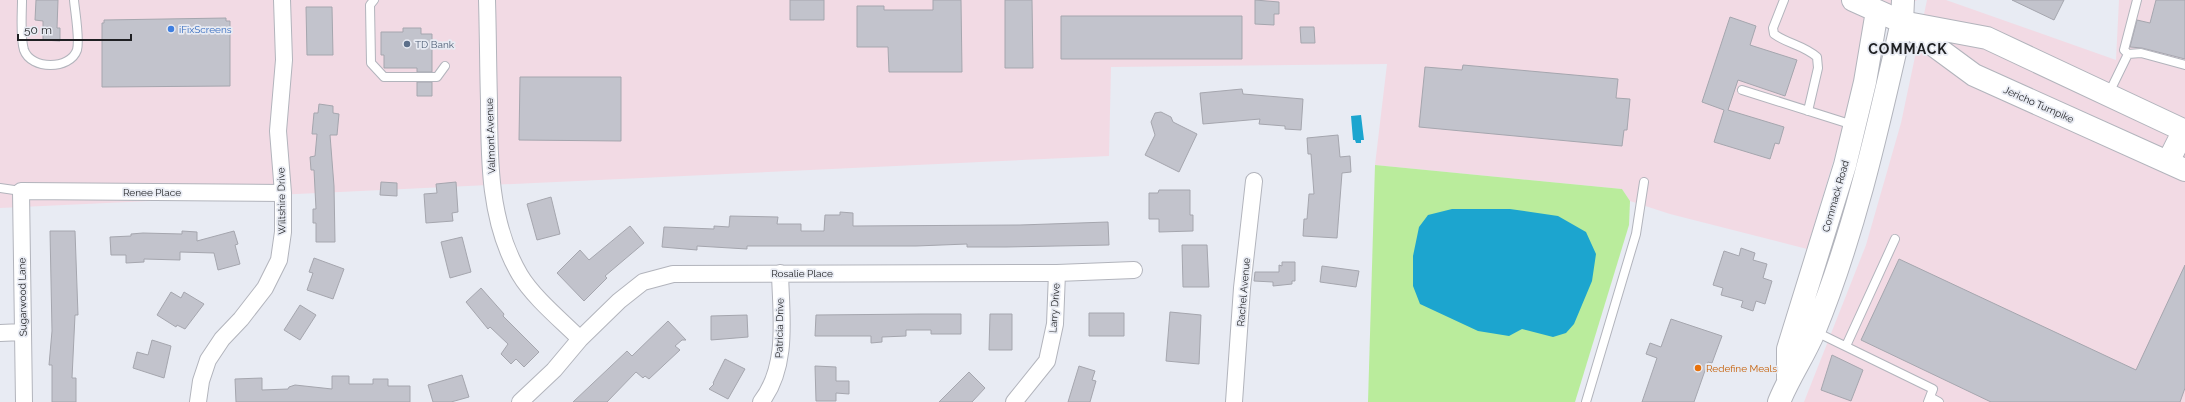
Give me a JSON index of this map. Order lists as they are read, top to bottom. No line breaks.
{"streets":{"main road":["Jericho Turnpike","Commack Road"],"street":["Valmont Avenue","Renee Place","Wiltshire Drive","Rosalie Place","Rachel Avenue","Sugarwood Lane","Larry Drive","Patricia Drive"]},"crossings":[["Jericho Turnpike","Commack Road"],["Valmont Avenue","Rosalie Place"],["Renee Place","Wiltshire Drive"],["Renee Place","Sugarwood Lane"],["Rosalie Place","Larry Drive"],["Rosalie Place","Patricia Drive"]],"districts":["COMMACK"],"places":["iFixScreens","TD Bank","Redefine Meals"],"scale_bar":"50 m"}
